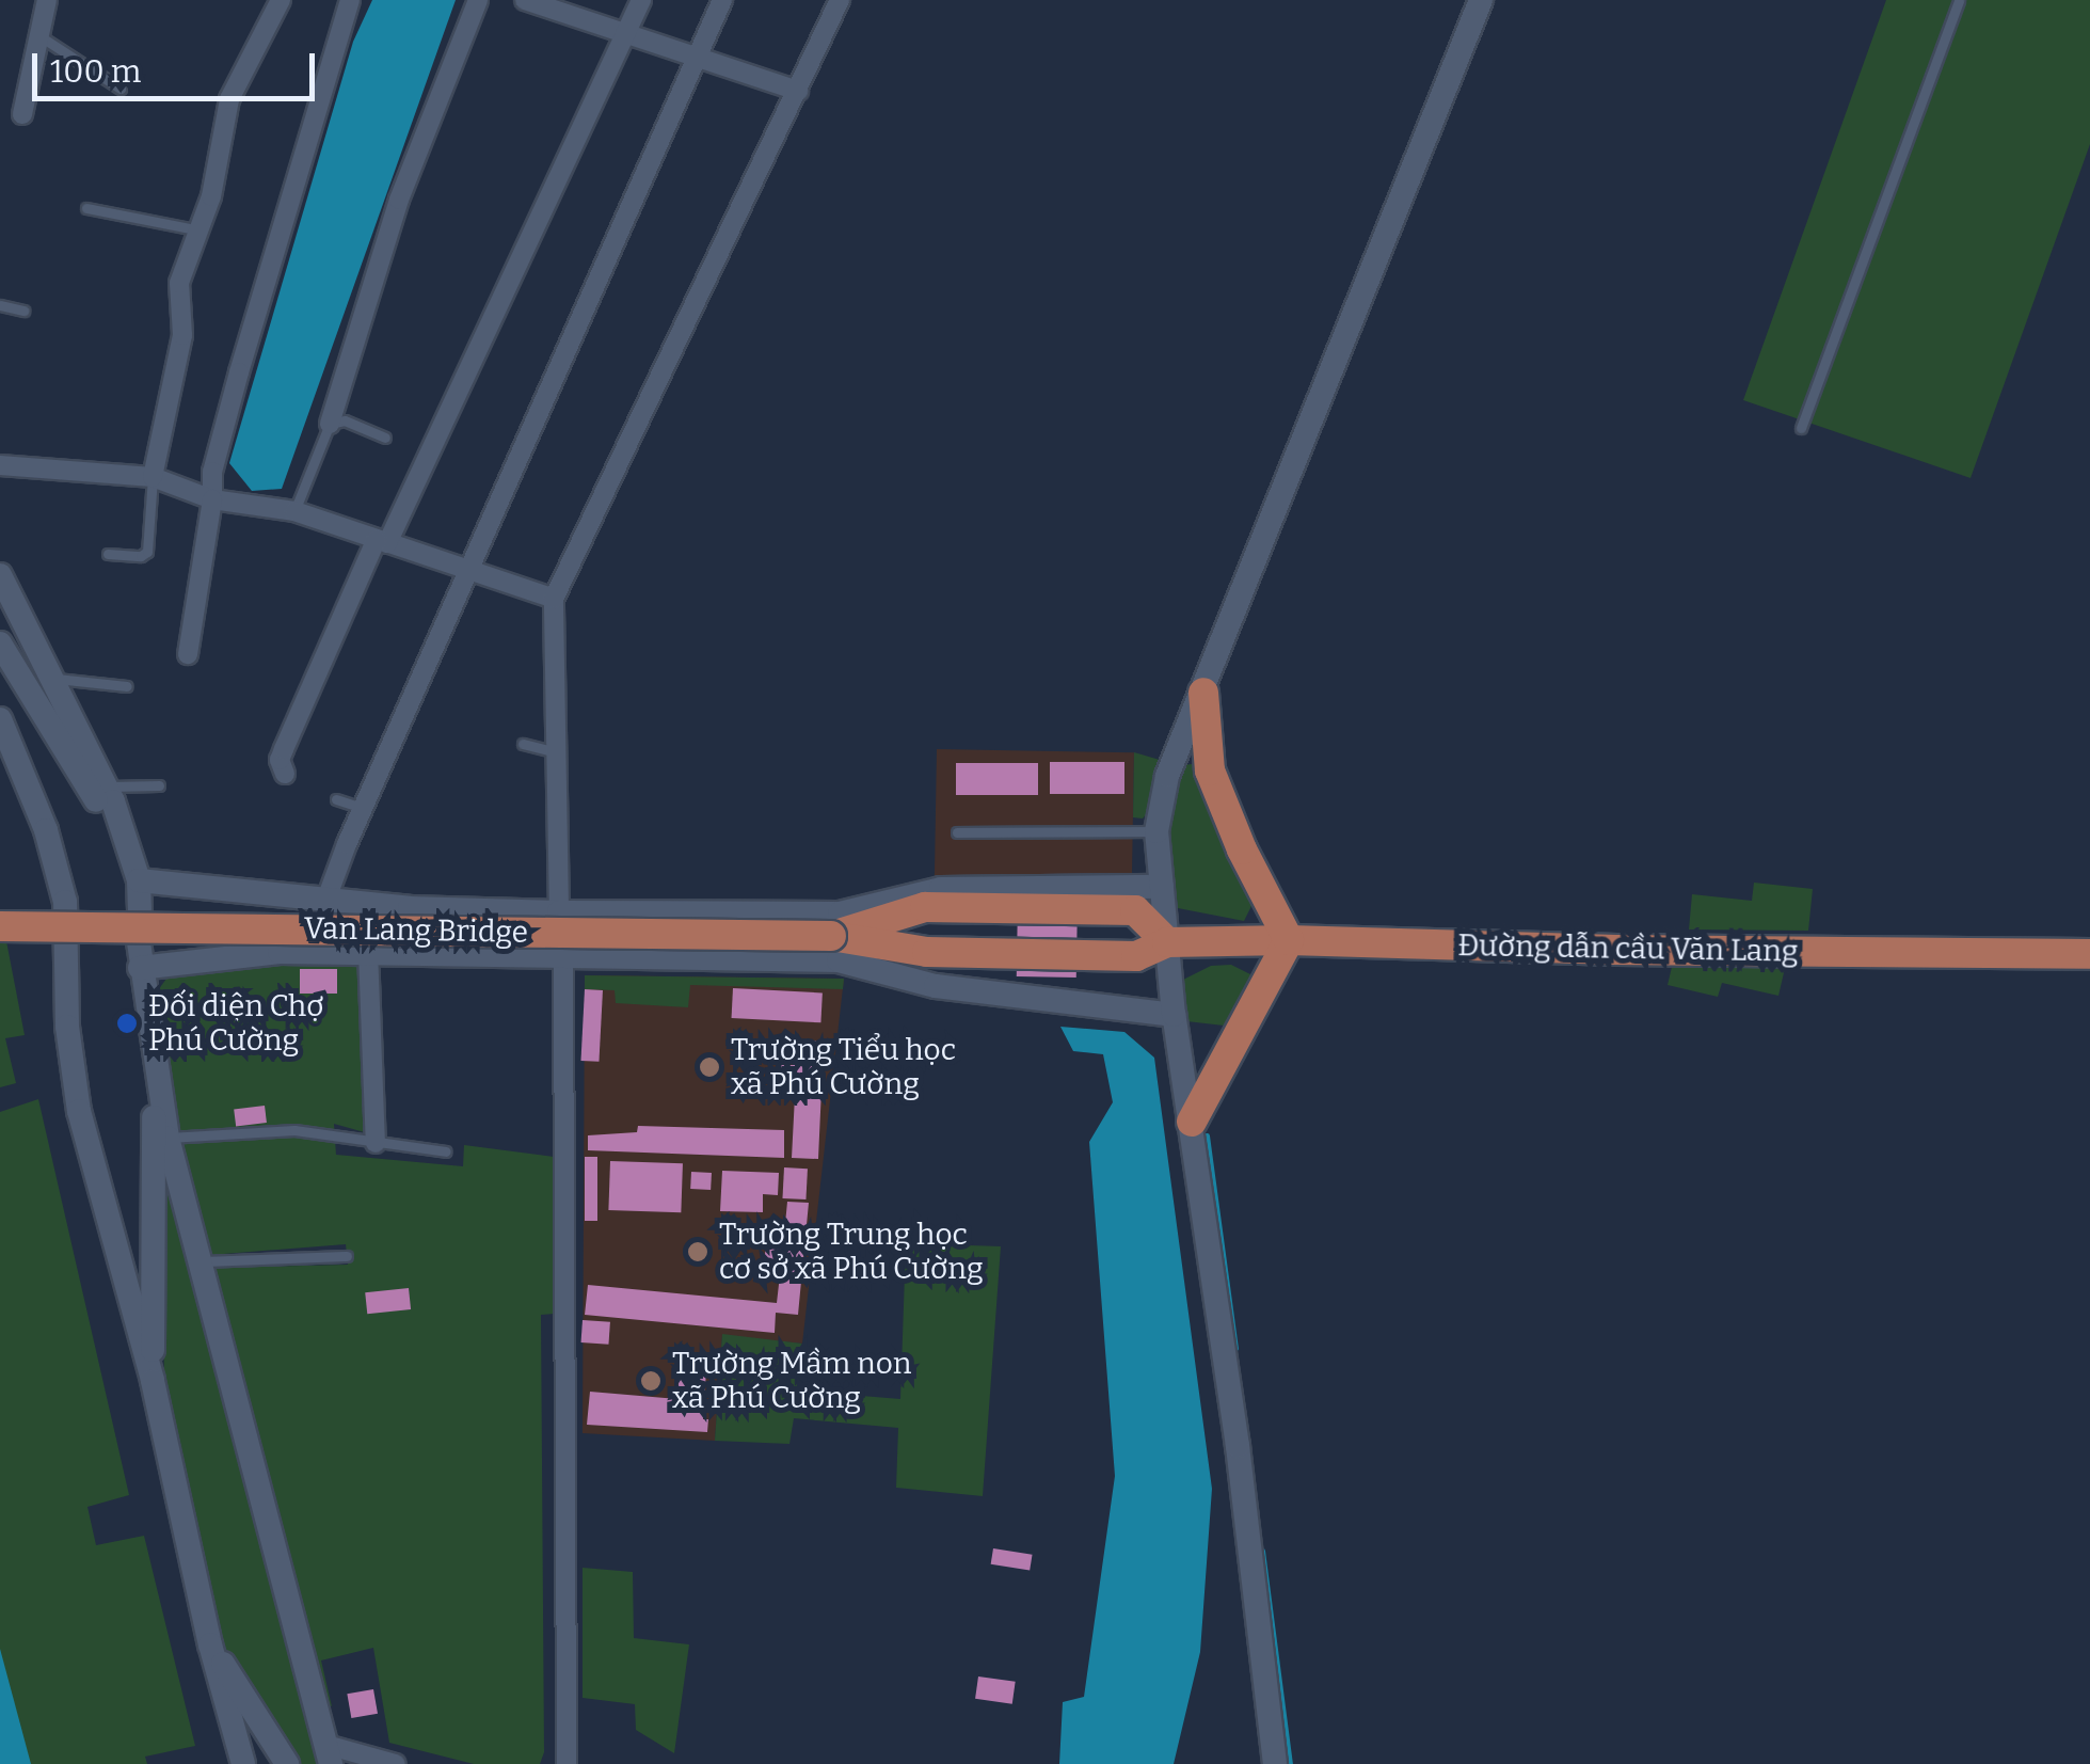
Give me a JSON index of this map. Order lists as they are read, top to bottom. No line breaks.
{"streets":{"main road":["Van Lang Bridge","Đường dẫn cầu Văn Lang"]},"crossings":[["Van Lang Bridge","Đường dẫn cầu Văn Lang"]],"places":["Đối diện Chợ Phú Cường","Trường Tiểu học xã Phú Cường","Trường Trung học cơ sở xã Phú Cường","Trường Mầm non xã Phú Cường"],"scale_bar":"100 m"}
